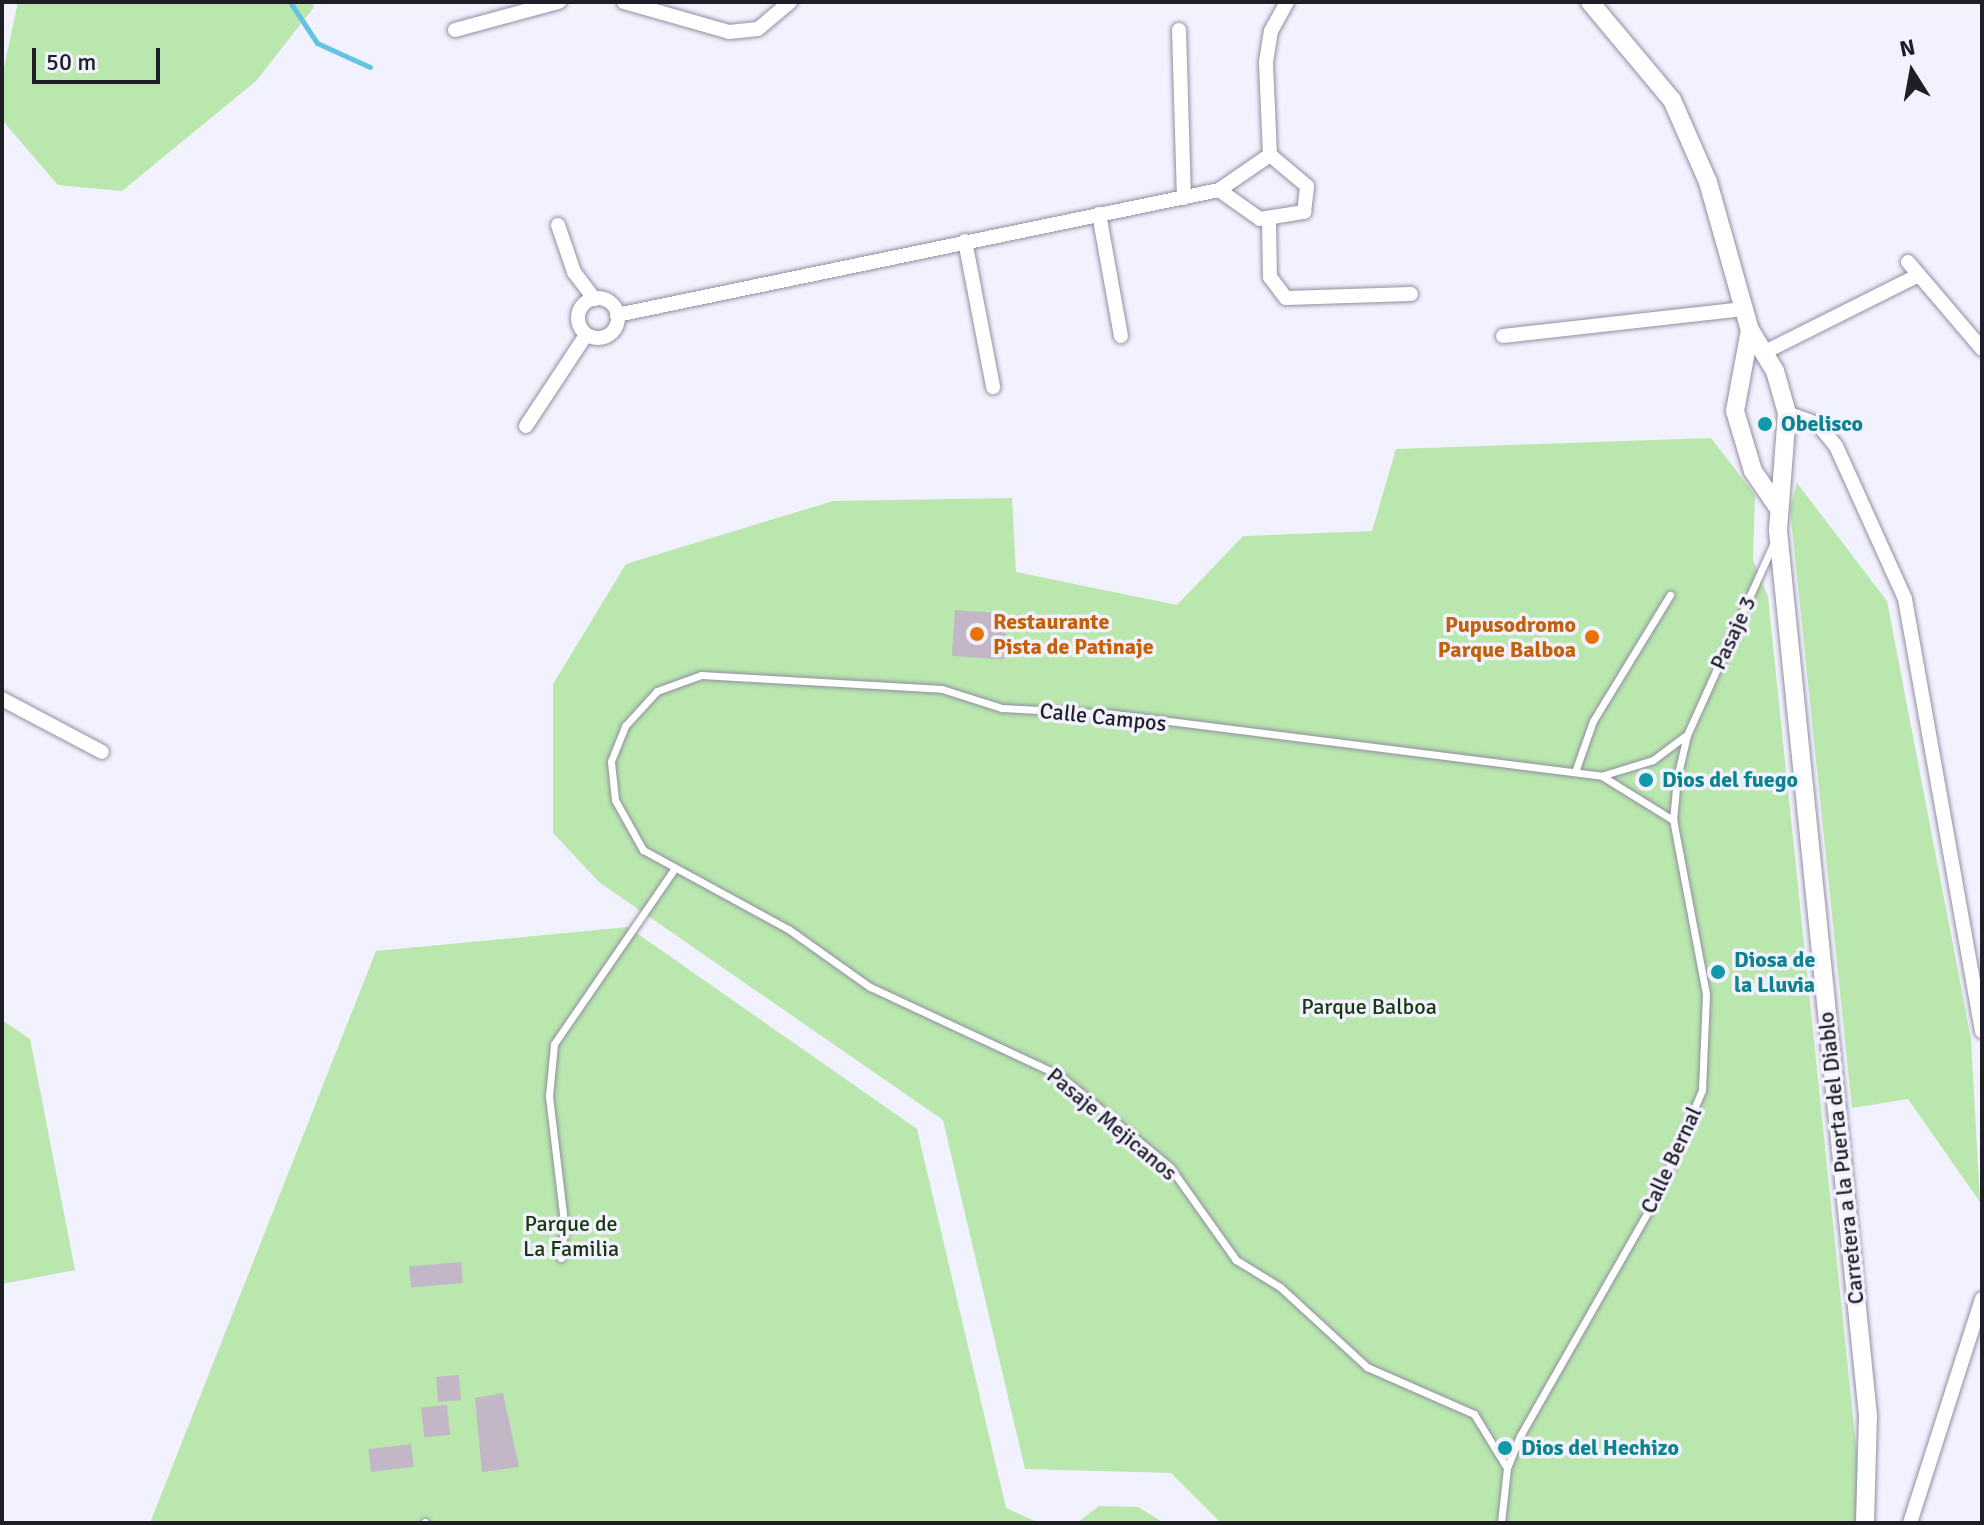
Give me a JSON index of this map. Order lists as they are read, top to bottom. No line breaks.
{"streets":{"main road":["Carretera a la Puerta del Diablo"],"lane":["Pasaje 3","Calle Campos","Pasaje Mejicanos","Calle Bernal"]},"crossings":[["Pasaje 3","Carretera a la Puerta del Diablo"],["Calle Campos","Pasaje Mejicanos"],["Pasaje Mejicanos","Calle Bernal"]],"parks":["Parque Balboa","Parque de La Familia"],"places":["Obelisco","Restaurante Pista de Patinaje","Pupusodromo Parque Balboa","Dios del fuego","Diosa de la Lluvia","Dios del Hechizo"],"scale_bar":"50 m","north":"top"}
